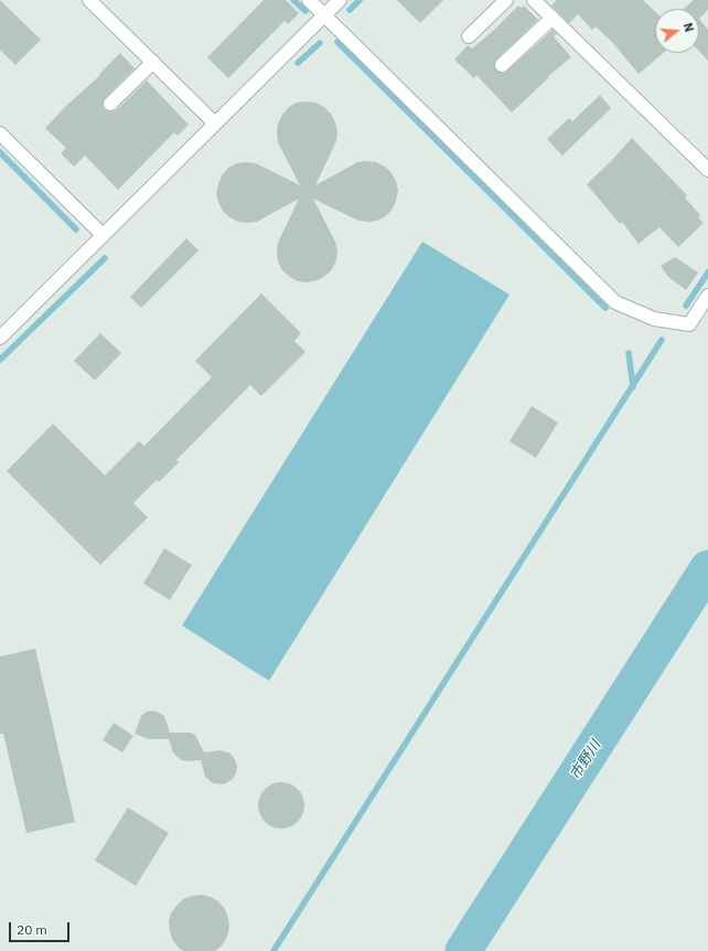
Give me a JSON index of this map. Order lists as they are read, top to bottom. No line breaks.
{"water":["市野川"],"scale_bar":"20 m","north":"right"}
